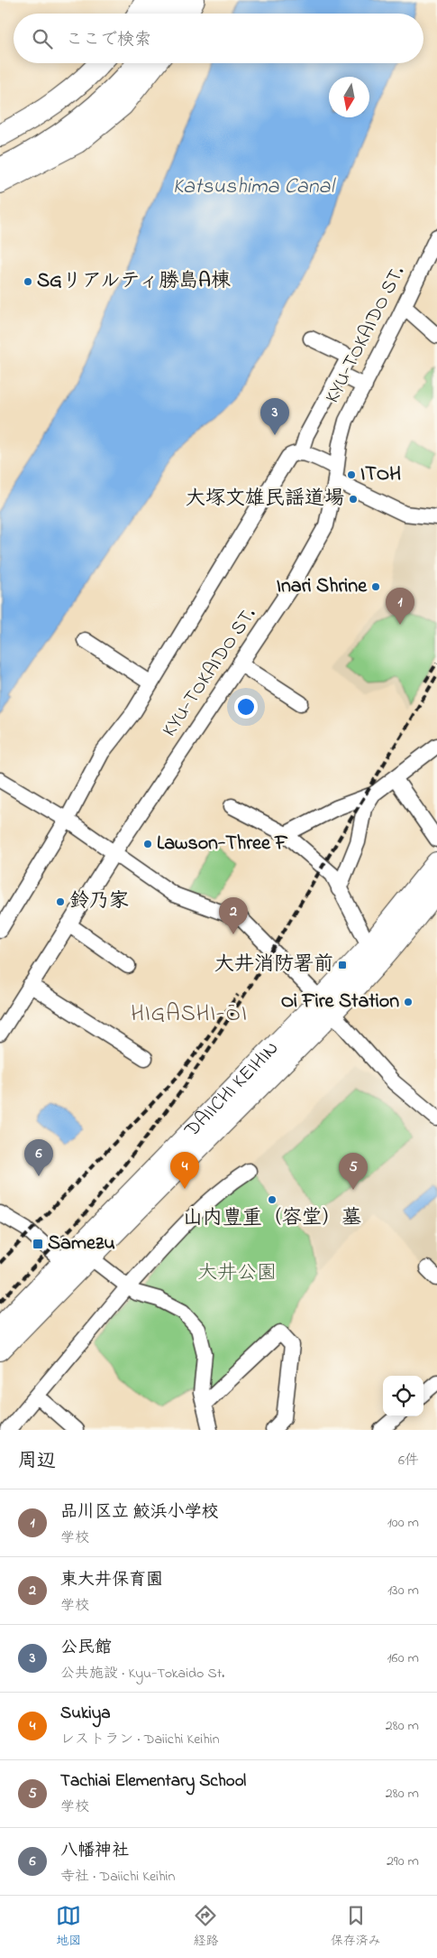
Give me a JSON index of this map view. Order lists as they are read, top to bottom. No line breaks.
{"streets":{"highway":["DAIICHI KEIHIN"],"street":["KYU-TOKAIDO ST."]},"districts":["HIGASHI-ŌI"],"water":["Katsushima Canal"],"parks":["大井公園"],"places":{"other":["SGリアルティ勝島A棟","ITOH","大塚文雄民謡道場","Inari Shrine","Lawson-Three F","鈴乃家","Oi Fire Station","山内豊重（容堂）墓"],"transit":["大井消防署前","Samezu"]},"north":"bottom","page":{"search":"ここで検索","pins":["3","1","2","6","4","5"],"heading":["周辺","6件"],"list":[{"mark":"1","name":"品川区立 鮫浜小学校","note":"学校","value":"100 m"},{"mark":"2","name":"東大井保育園","note":"学校","value":"130 m"},{"mark":"3","name":"公民館","note":"公共施設 · Kyu-Tokaido St.","value":"160 m"},{"mark":"4","name":"Sukiya","note":"レストラン · Daiichi Keihin","value":"280 m"},{"mark":"5","name":"Tachiai Elementary School","note":"学校","value":"280 m"},{"mark":"6","name":"八幡神社","note":"寺社 · Daiichi Keihin","value":"290 m"}],"nav":["地図","経路","保存済み"]}}
